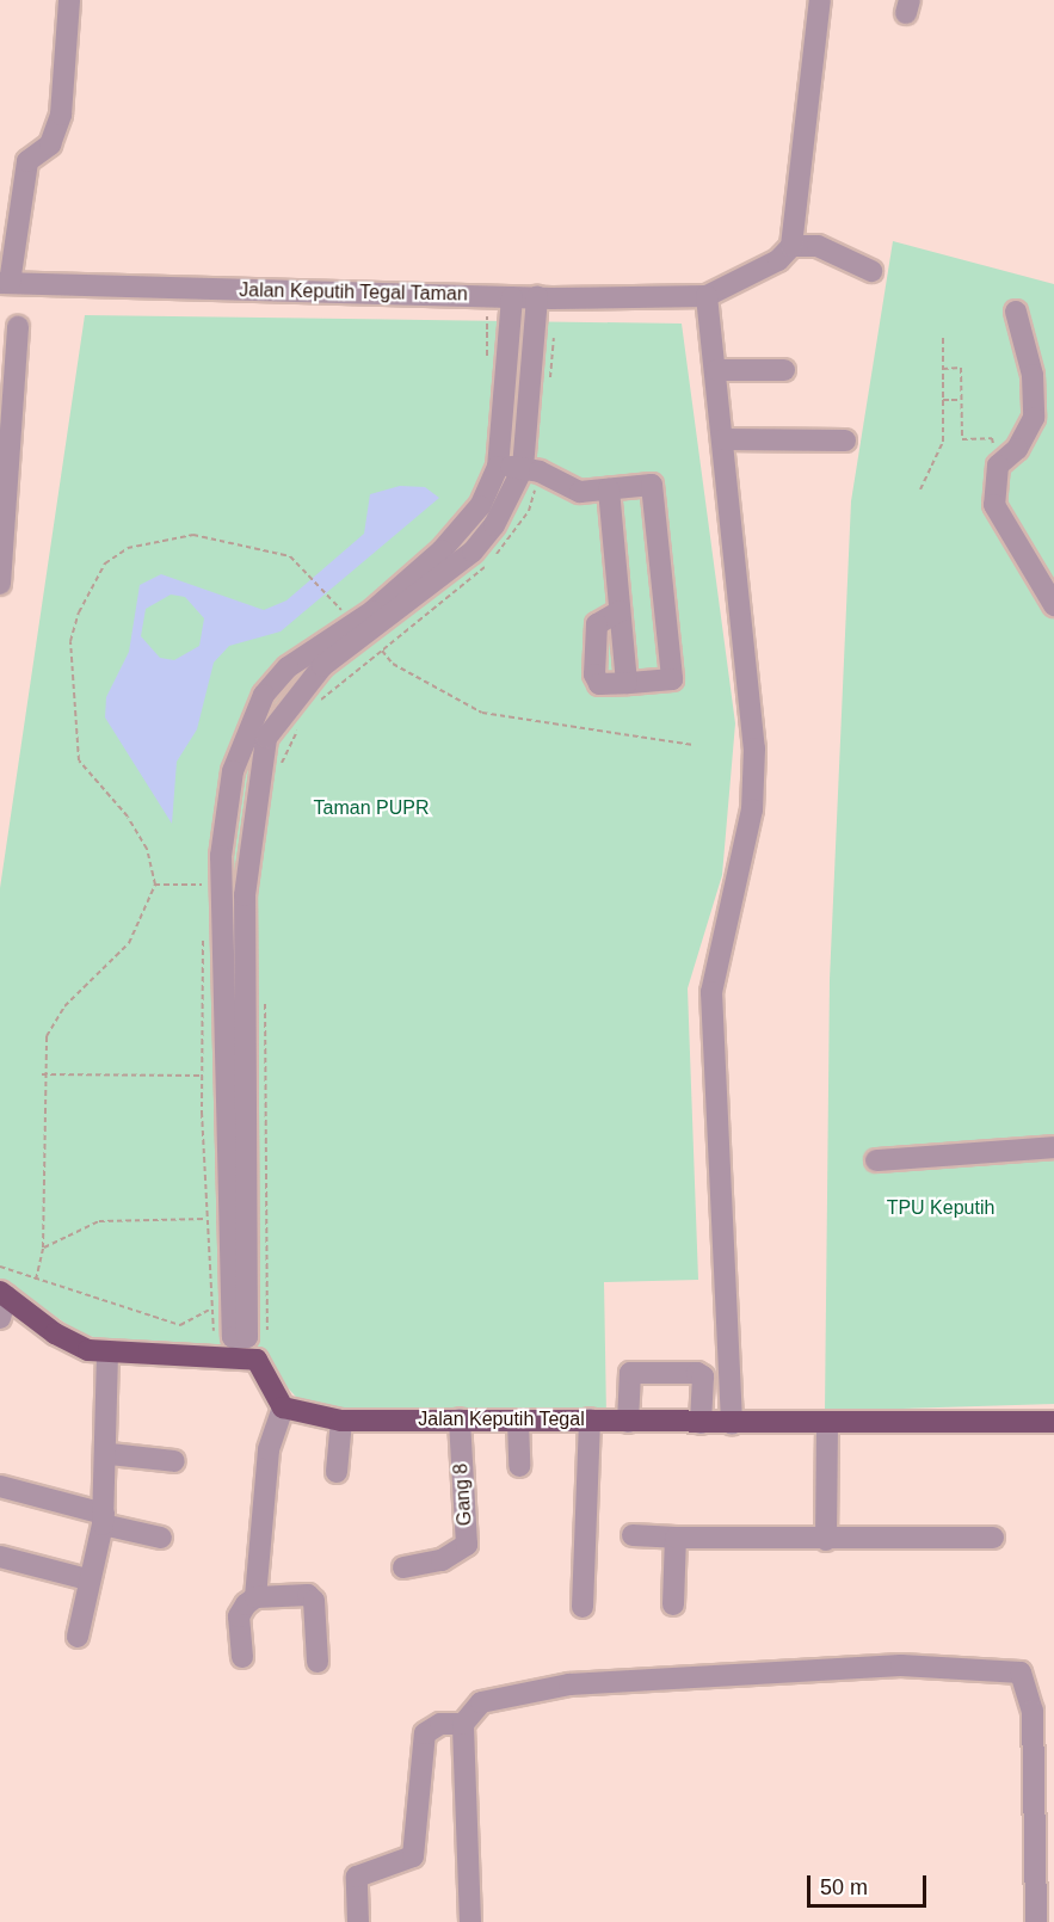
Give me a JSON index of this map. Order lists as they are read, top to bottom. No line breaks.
{"streets":{"main road":["Jalan Keputih Tegal"],"street":["Jalan Keputih Tegal Taman","Gang 8"]},"crossings":[["Jalan Keputih Tegal","Gang 8"]],"parks":["Taman PUPR","TPU Keputih"],"scale_bar":"50 m"}
